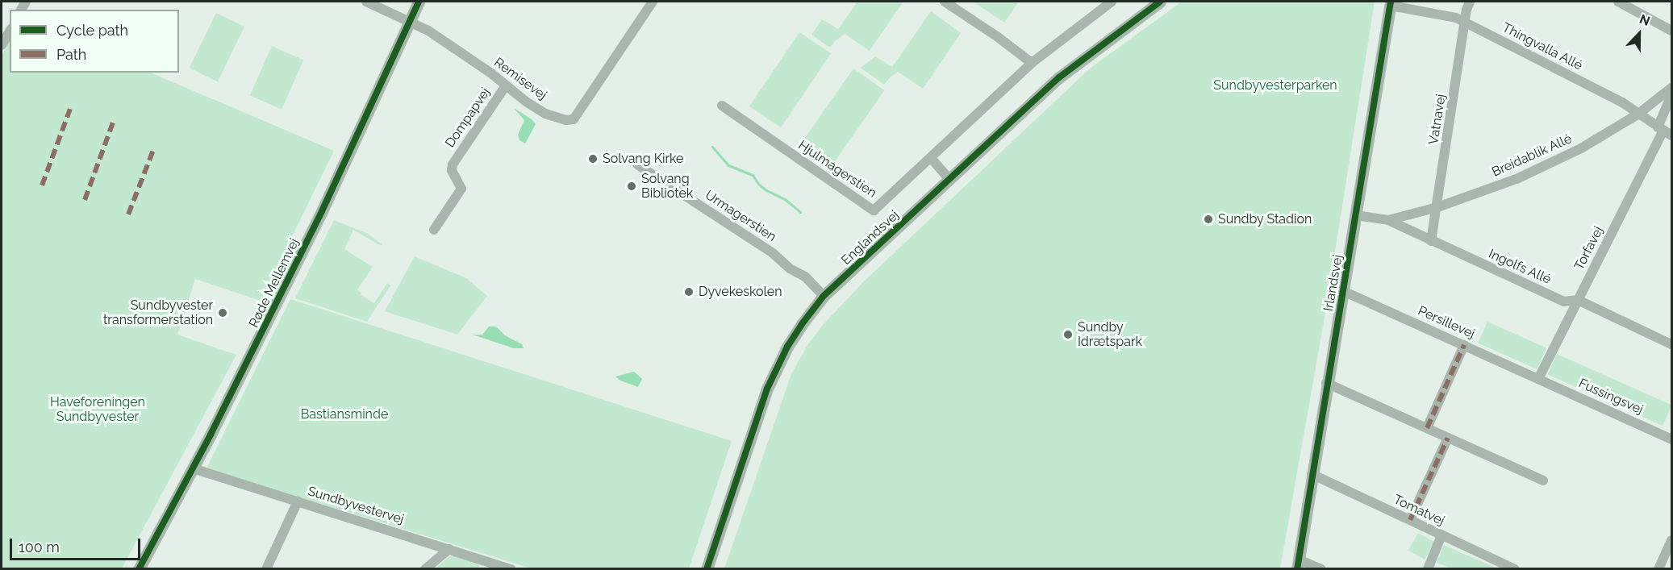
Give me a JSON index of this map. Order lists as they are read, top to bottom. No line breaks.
{"streets":{"street":["Thingvalla Allé","Remisevej","Dompapvej","Vatnavej","Breidablik Allé","Hjulmagerstien","Urmagerstien","Englandsvej","Torfavej","Ingolfs Allé","Røde Mellemvej","Irlandsvej","Persillevej","Fussingsvej","Sundbyvestervej","Tomatvej"]},"crossings":[["Thingvalla Allé","Vatnavej"],["Thingvalla Allé","Breidablik Allé"],["Thingvalla Allé","Torfavej"],["Thingvalla Allé","Irlandsvej"],["Remisevej","Dompapvej"],["Remisevej","Røde Mellemvej"],["Vatnavej","Breidablik Allé"],["Vatnavej","Ingolfs Allé"],["Breidablik Allé","Ingolfs Allé"],["Urmagerstien","Englandsvej"],["Torfavej","Ingolfs Allé"],["Torfavej","Persillevej"],["Torfavej","Fussingsvej"],["Ingolfs Allé","Irlandsvej"],["Røde Mellemvej","Sundbyvestervej"],["Irlandsvej","Persillevej"],["Irlandsvej","Tomatvej"],["Persillevej","Fussingsvej"]],"parks":["Sundbyvesterparken","Haveforeningen Sundbyvester","Bastiansminde"],"places":["Solvang Kirke","Solvang Bibliotek","Sundby Stadion","Dyvekeskolen","Sundbyvester transformerstation","Sundby Idrætspark"],"legend":["Cycle path","Path"],"scale_bar":"100 m","north":"top"}
